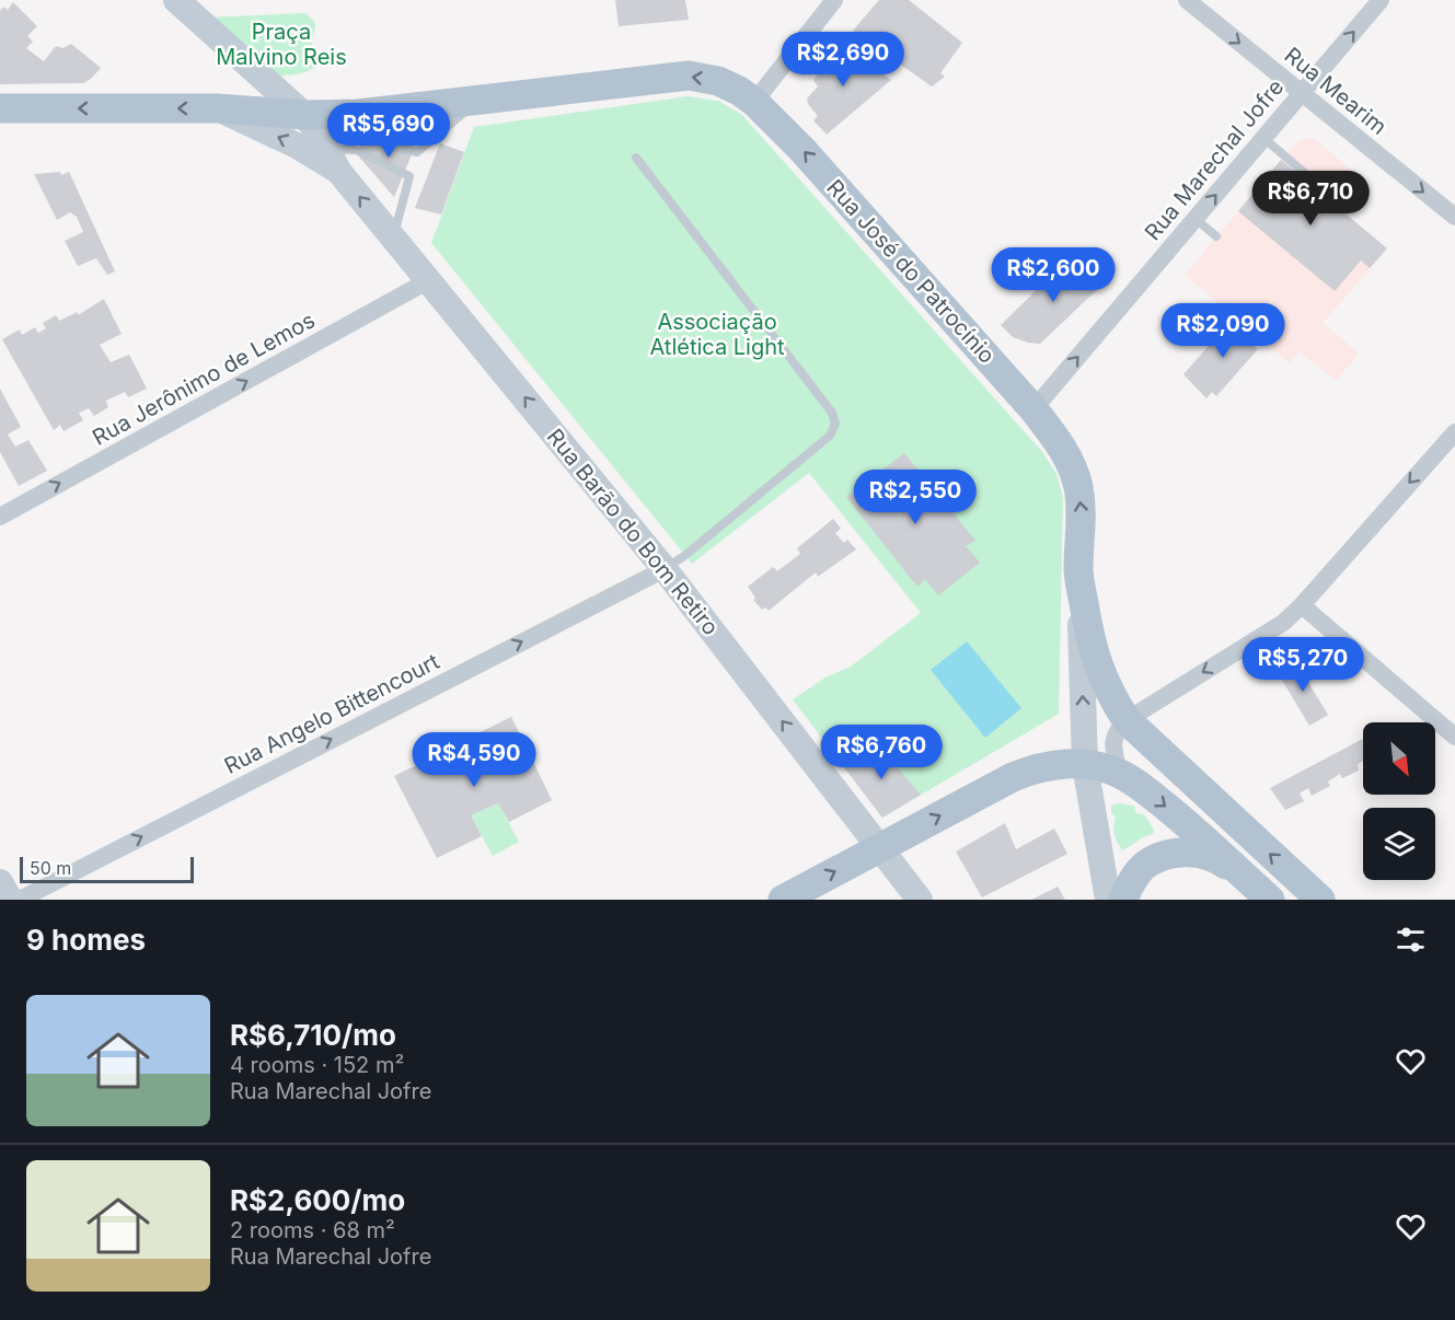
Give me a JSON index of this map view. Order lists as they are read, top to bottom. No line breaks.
{"streets":{"main road":["Rua José do Patrocínio","Rua Barão do Bom Retiro"],"street":["Rua Mearim","Rua Marechal Jofre","Rua Jerônimo de Lemos","Rua Angelo Bittencourt"]},"crossings":[["Rua Mearim","Rua Marechal Jofre"],["Rua Marechal Jofre","Rua José do Patrocínio"],["Rua José do Patrocínio","Rua Barão do Bom Retiro"],["Rua Jerônimo de Lemos","Rua Barão do Bom Retiro"],["Rua Barão do Bom Retiro","Rua Angelo Bittencourt"]],"one_way":["Rua Mearim","Rua Marechal Jofre","Rua José do Patrocínio","Rua Jerônimo de Lemos","Rua Barão do Bom Retiro","Rua Angelo Bittencourt"],"parks":["Praça Malvino Reis","Associação Atlética Light"],"scale_bar":"50 m","north":"bottom right","page":{"price":["R$2,690","R$5,690","R$6,710","R$2,600","R$2,090","R$2,550","R$5,270","R$6,760","R$4,590"],"scale":"50 m","heading":"9 homes","list":[{"name":"R$6,710/mo","note":"4 rooms · 152 m² · Rua Marechal Jofre"},{"name":"R$2,600/mo","note":"2 rooms · 68 m² · Rua Marechal Jofre"}]}}
